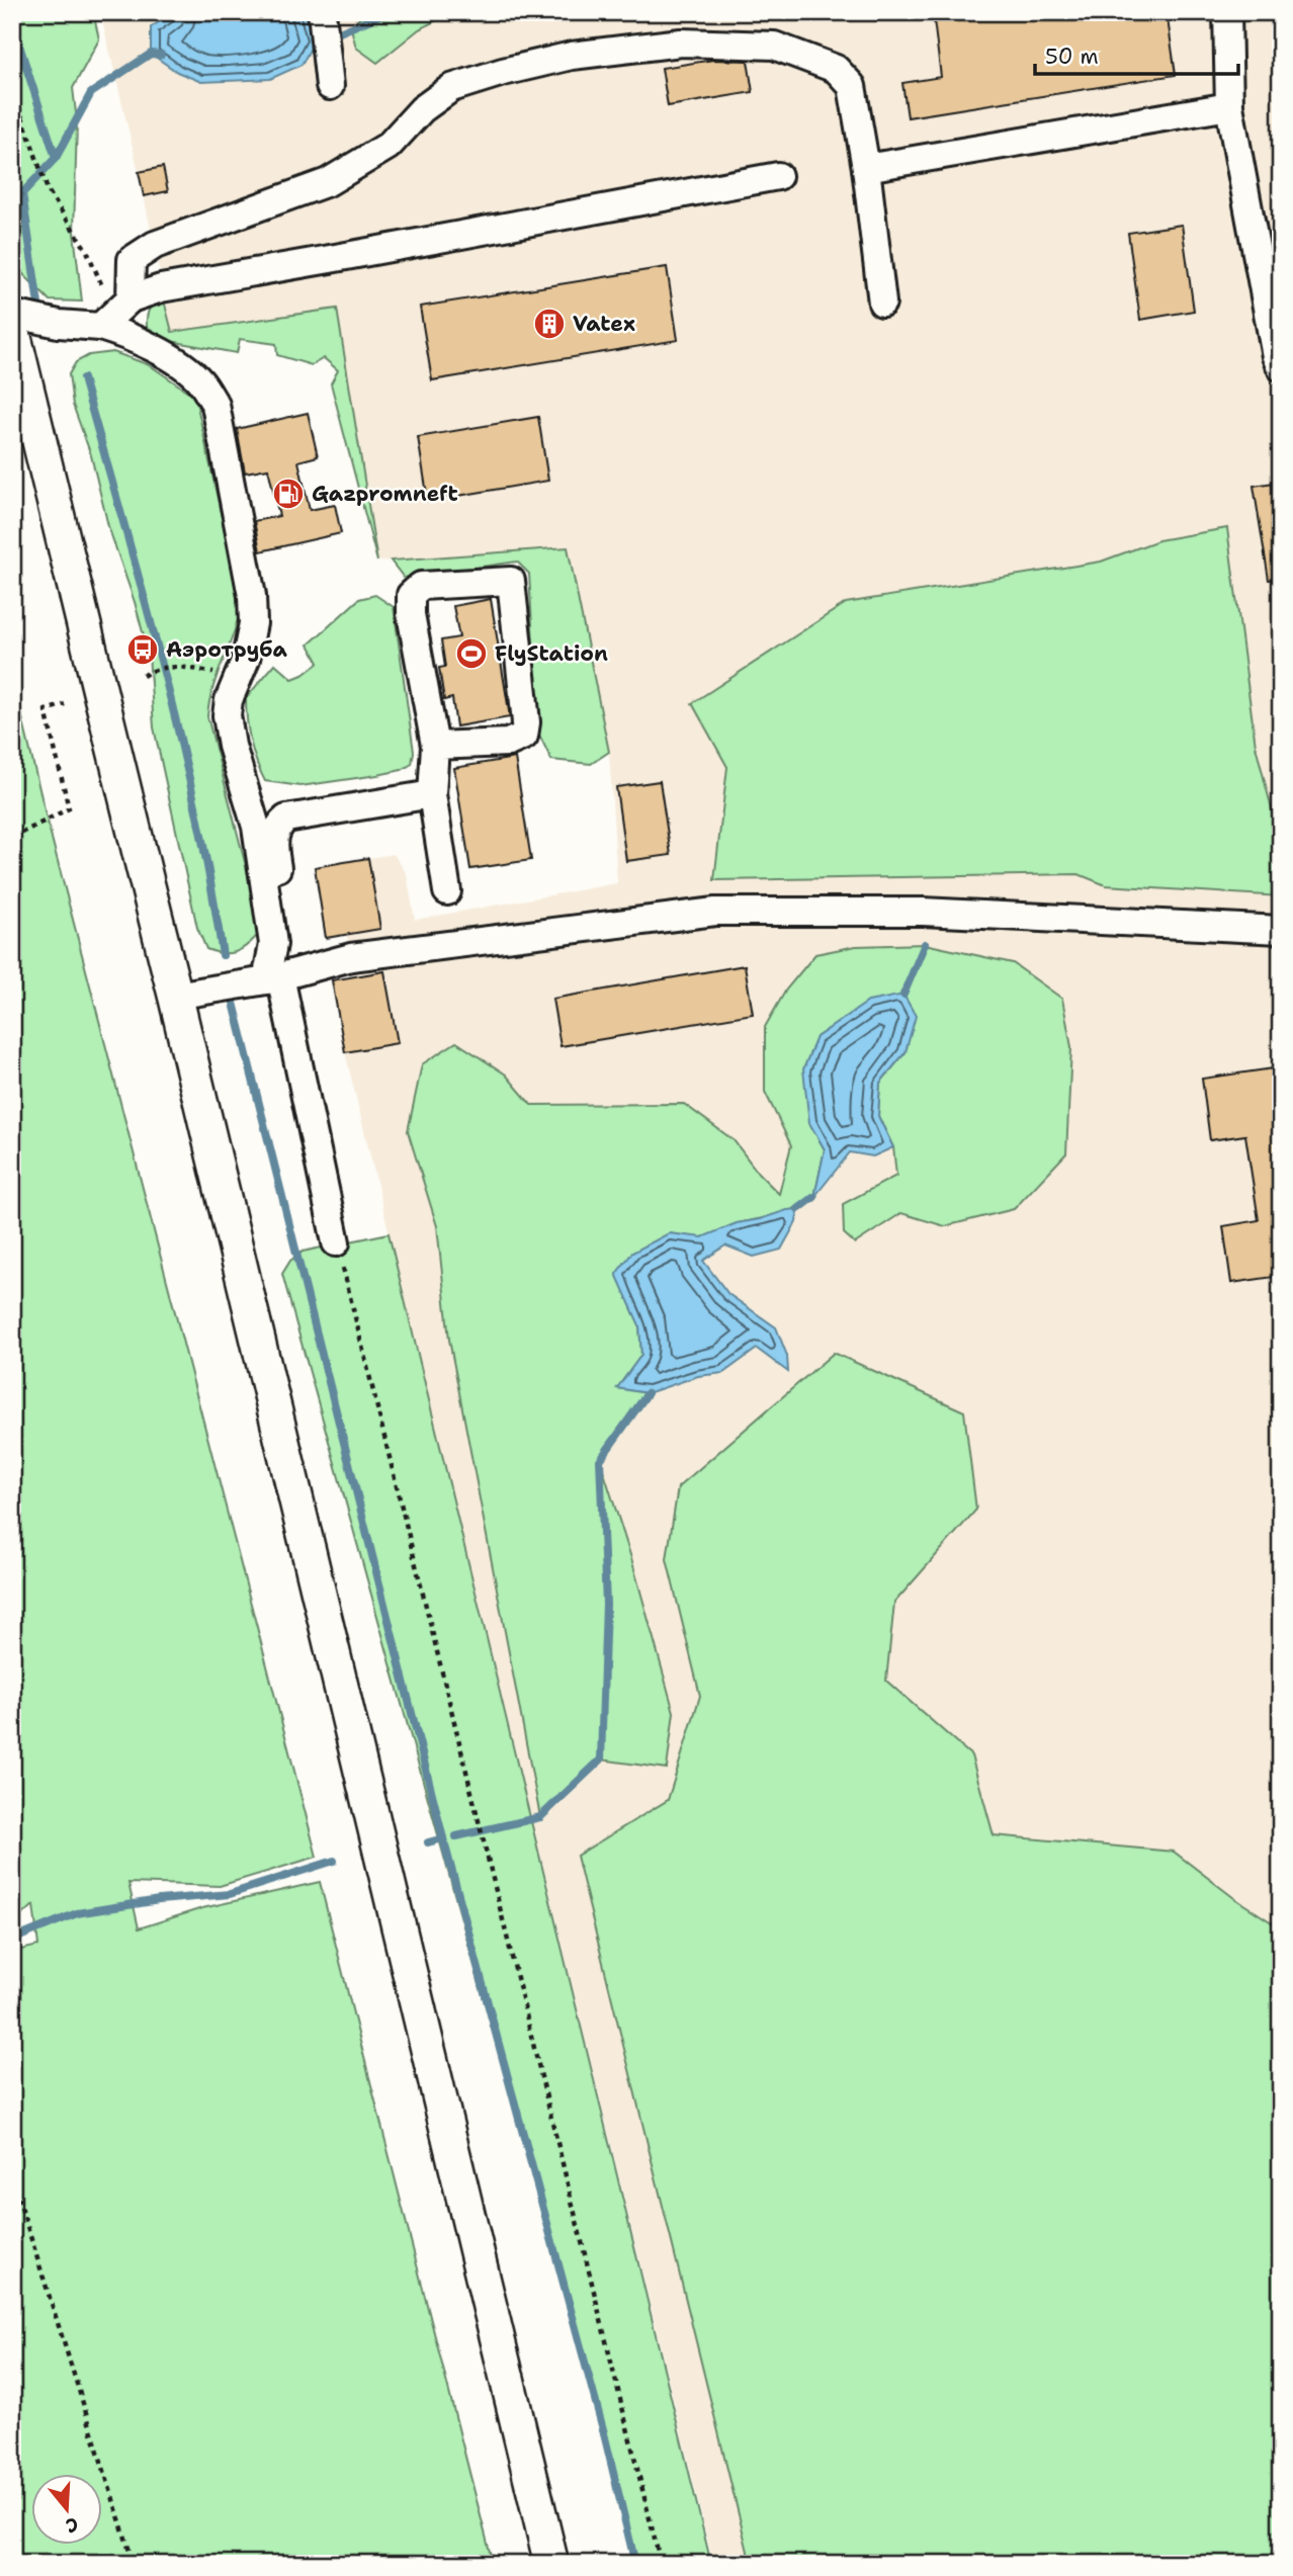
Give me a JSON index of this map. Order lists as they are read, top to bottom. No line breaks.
{"places":{"building":["Vatex"],"fuel station":["Gazpromneft"],"bus stop":["Аэротруба"],"sports":["FlyStation"]},"scale_bar":"50 m","north":"bottom"}
